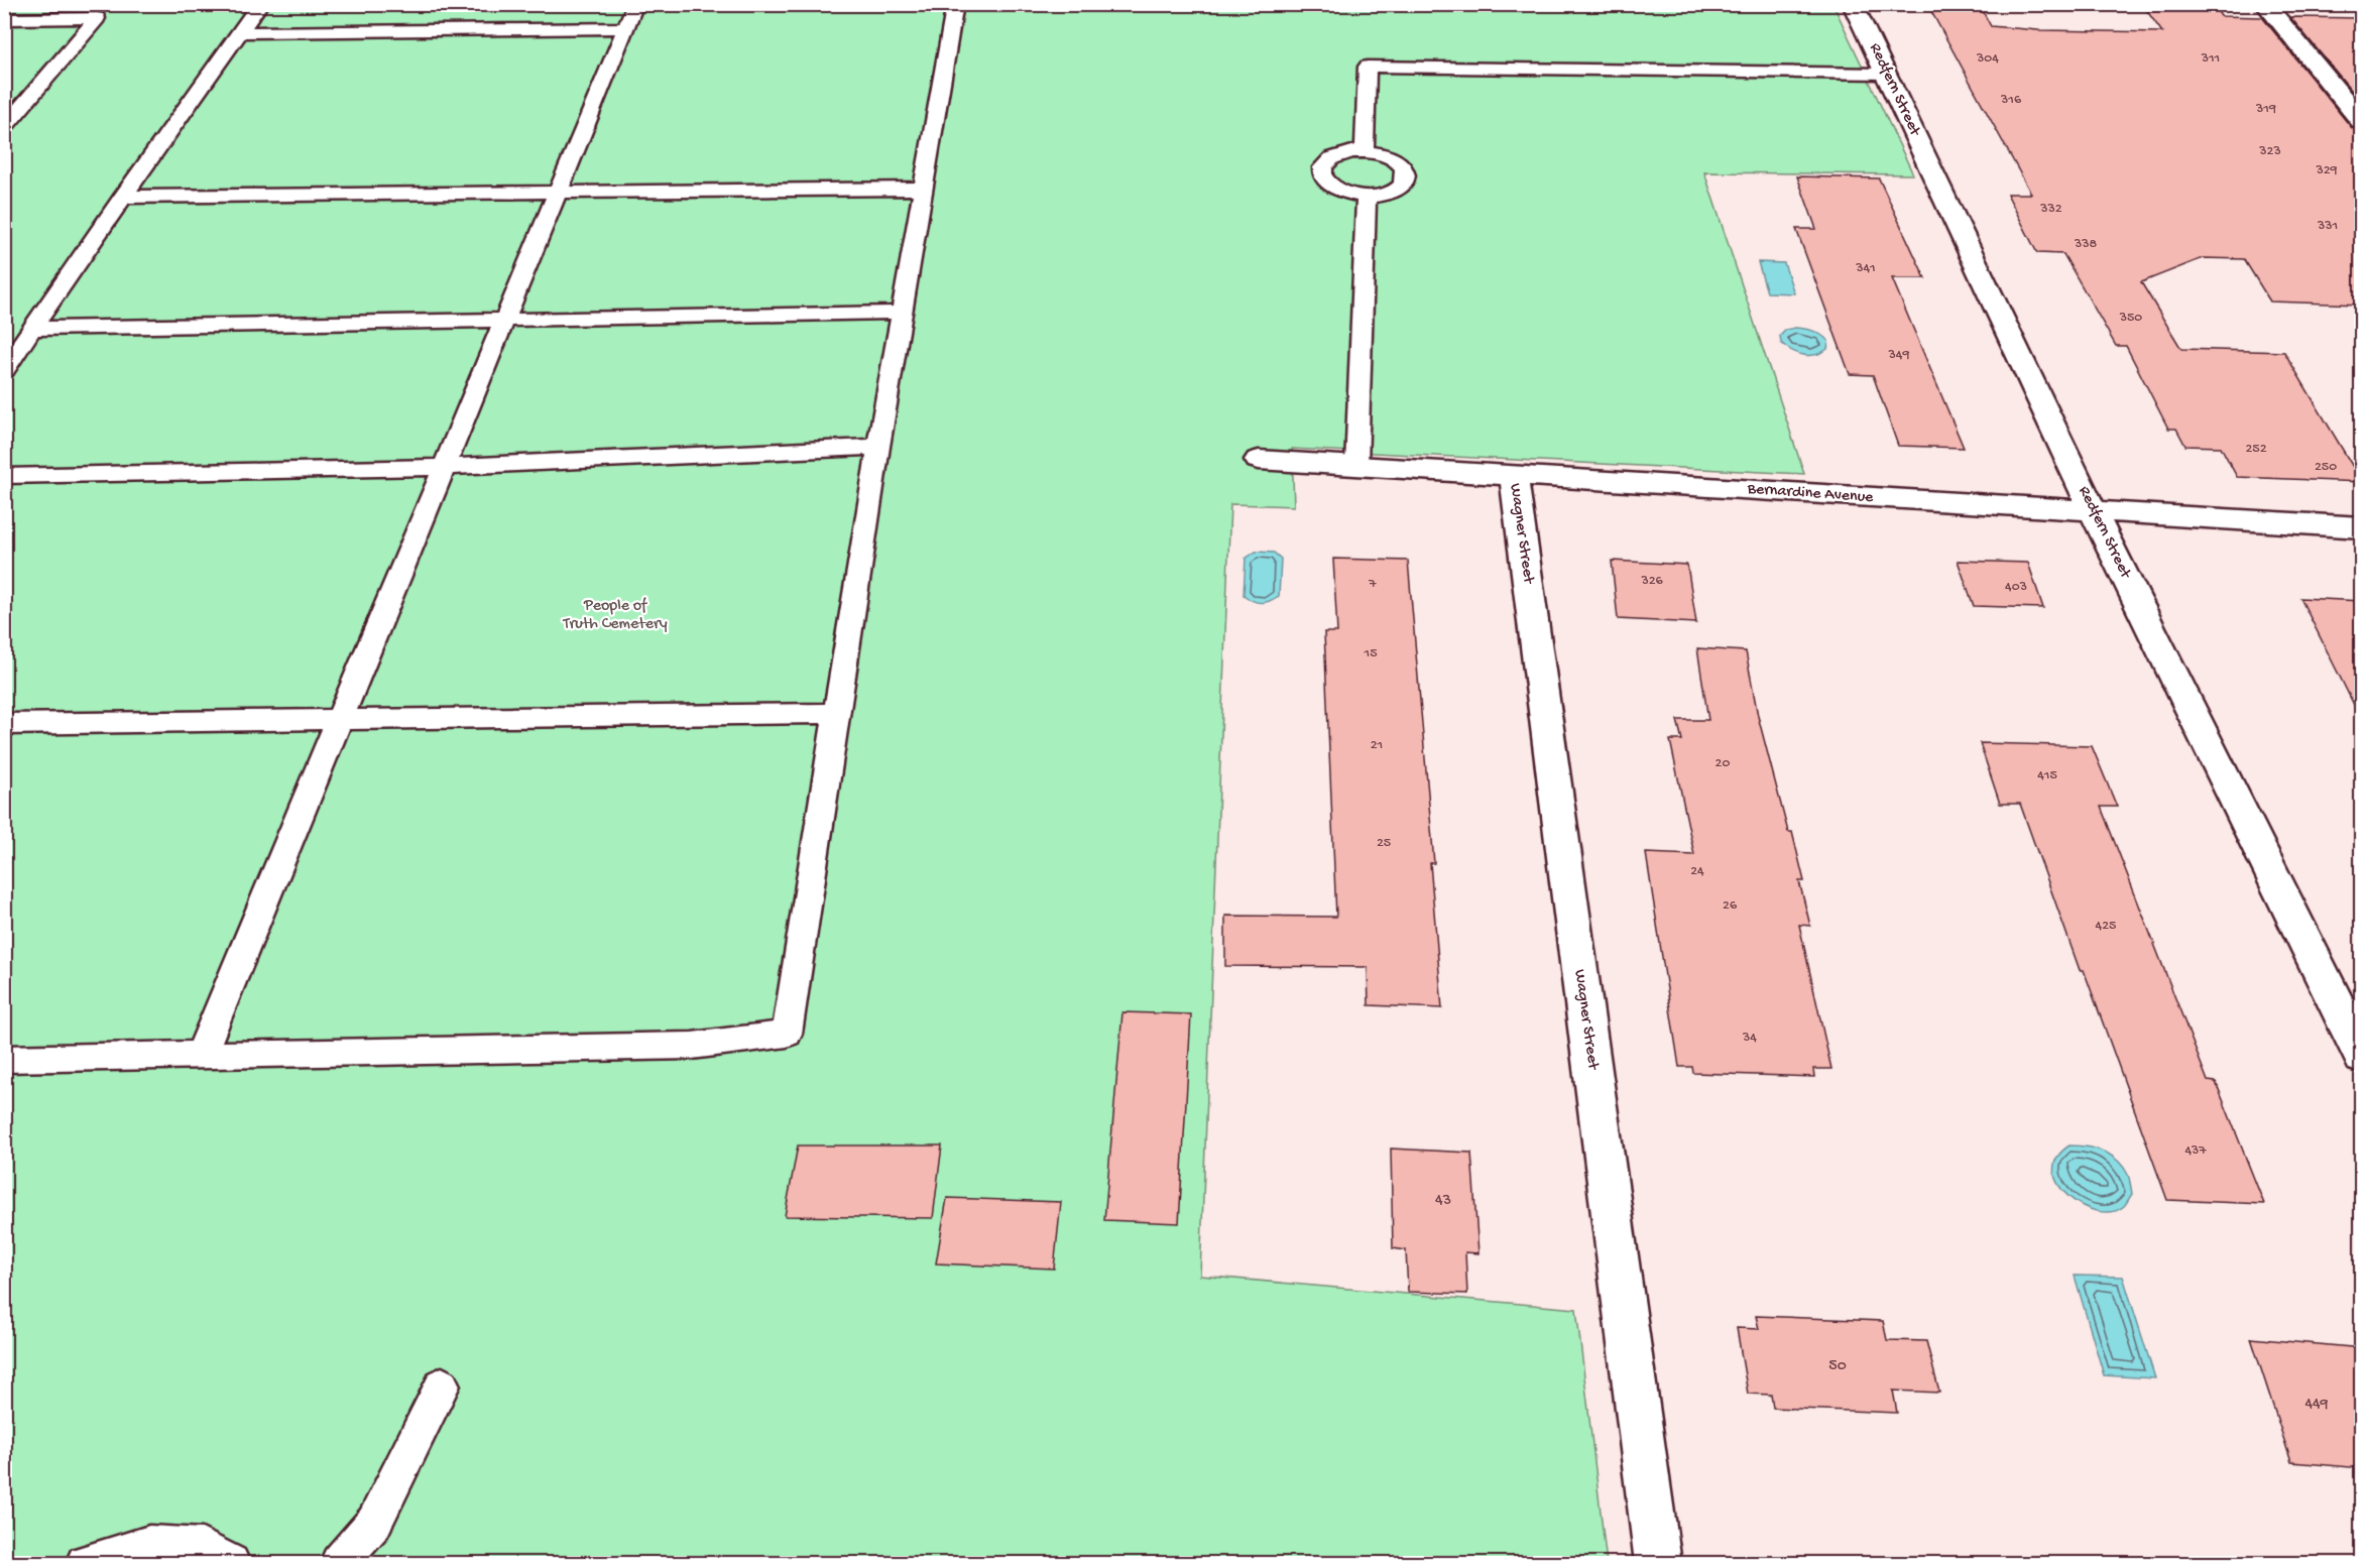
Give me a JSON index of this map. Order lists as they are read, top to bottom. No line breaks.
{"streets":{"street":["Redfern Street","Bernardine Avenue","Wagner Street"]},"crossings":[["Redfern Street","Bernardine Avenue"],["Bernardine Avenue","Wagner Street"]],"parks":["People of Truth Cemetery"],"house_numbers":["304","311","316","319","323","329","332","331","338","341","350","349","252","250","326","7","403","15","21","20","415","25","24","26","425","34","437","43","50","449"]}
